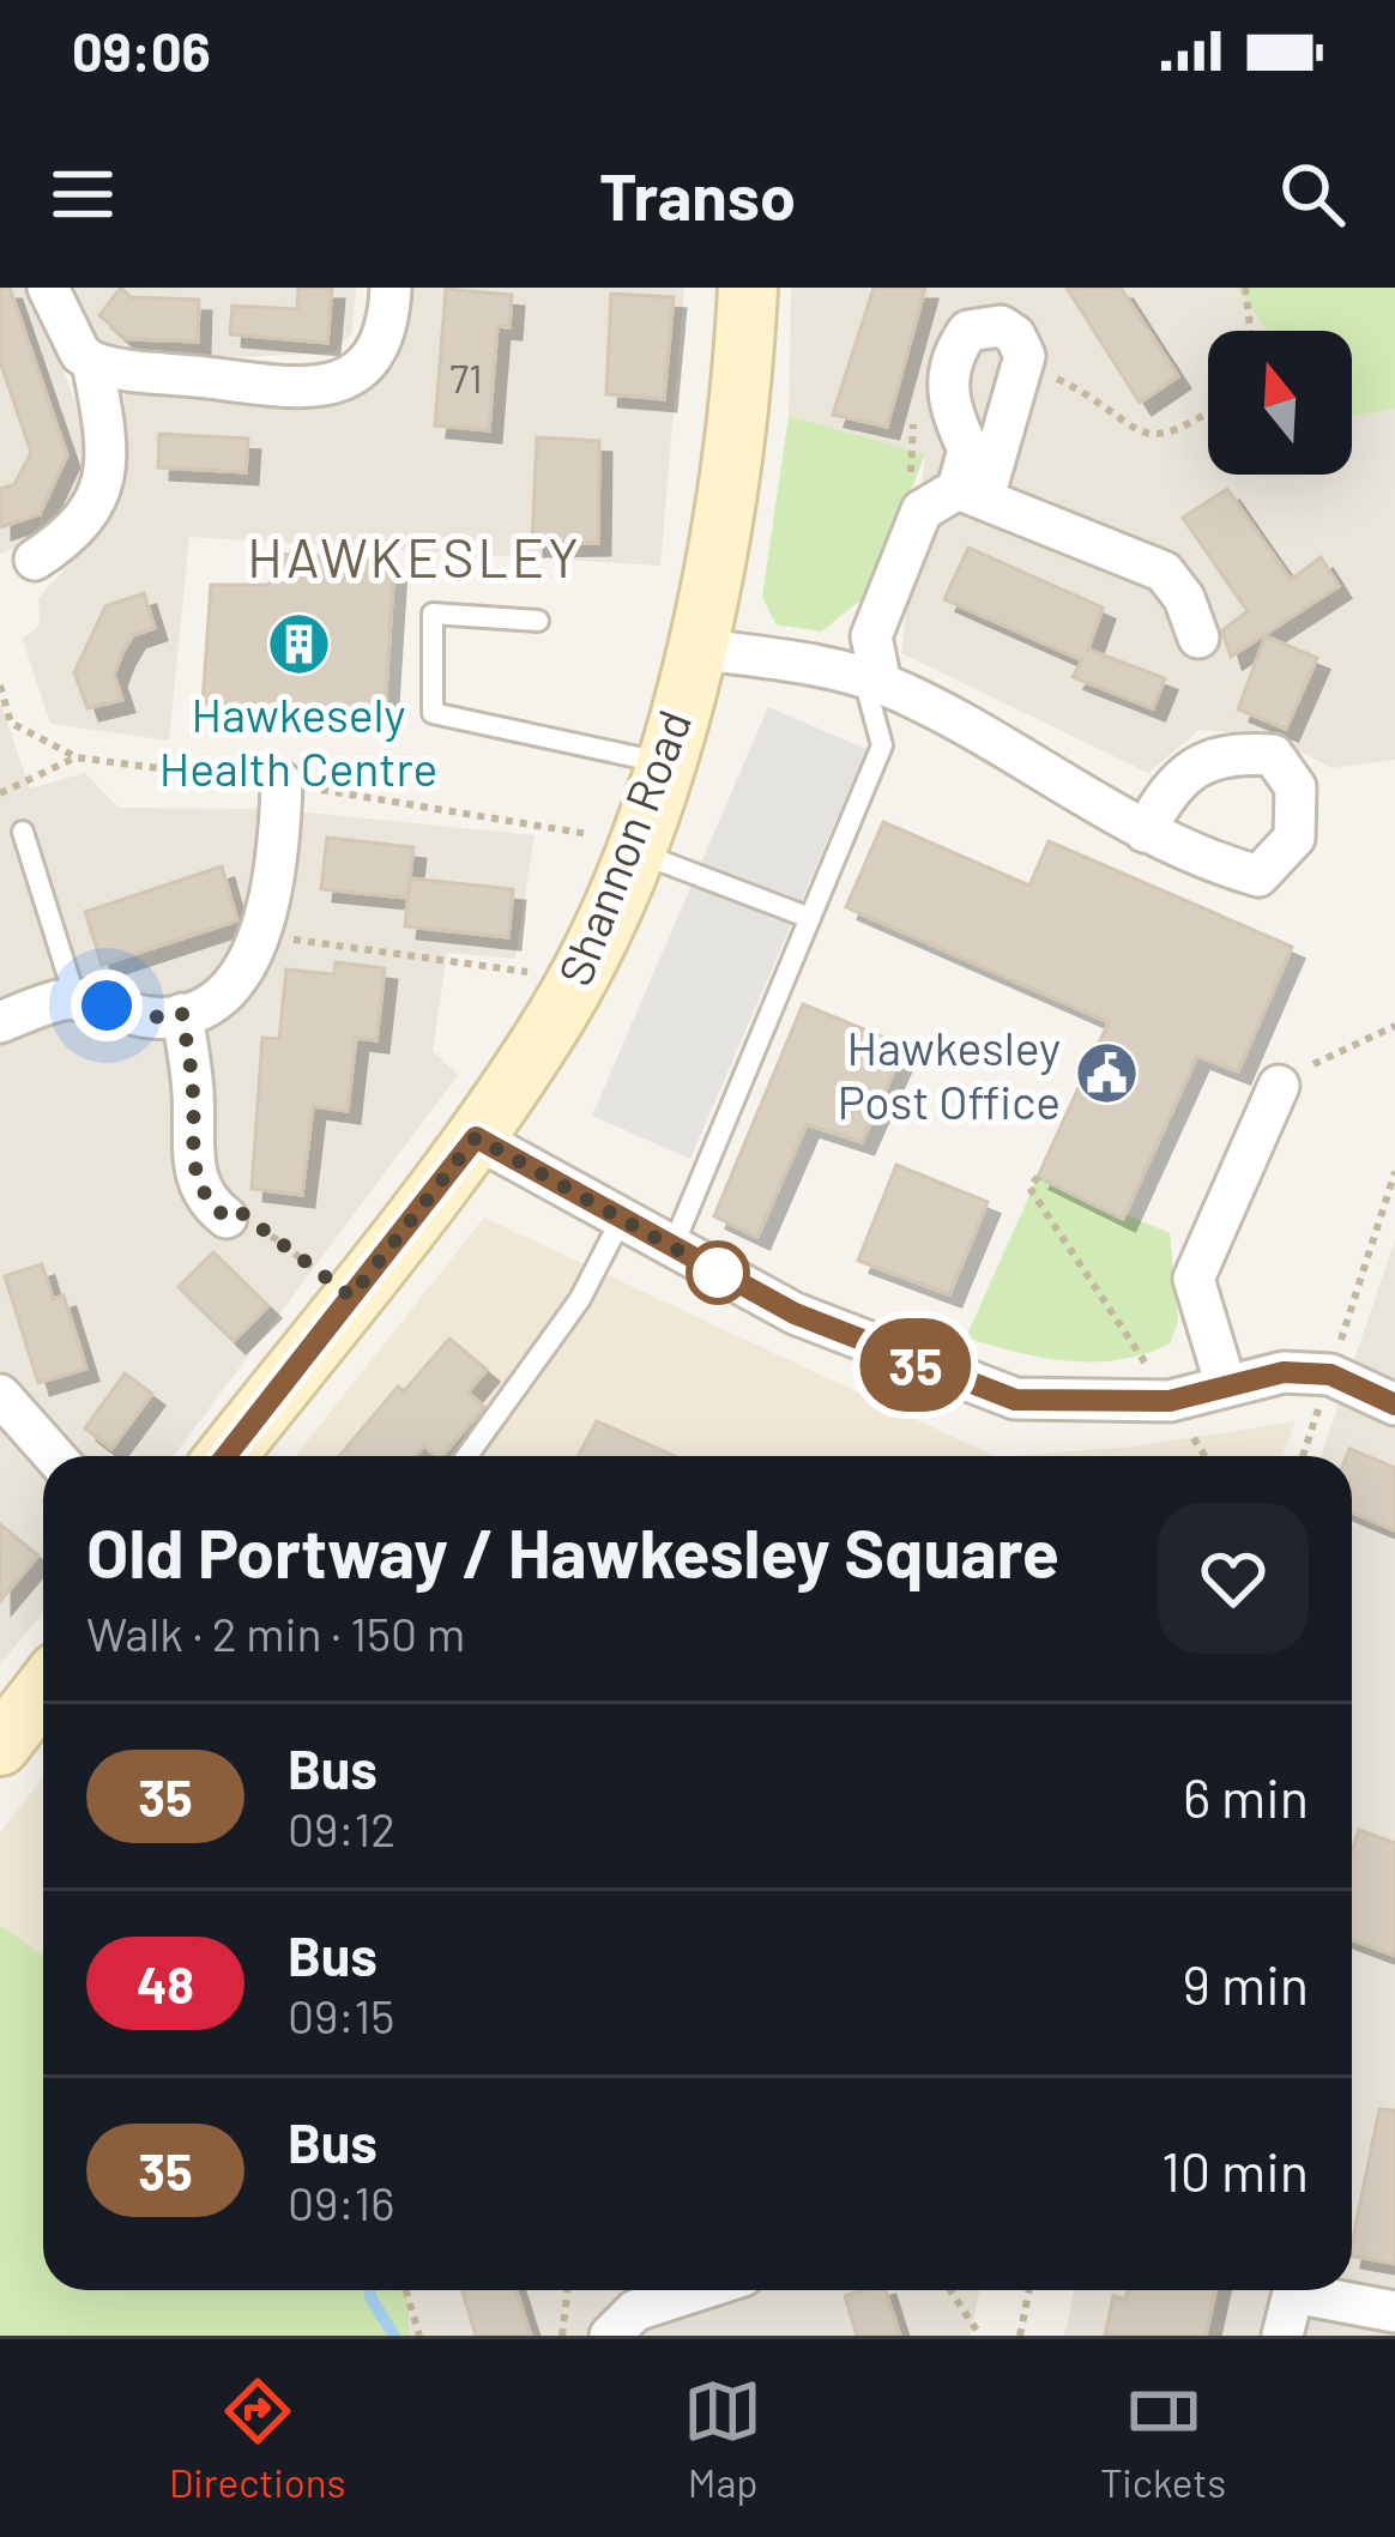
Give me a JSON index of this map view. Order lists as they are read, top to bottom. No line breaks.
{"streets":{"street":["Shannon Road"]},"districts":["HAWKESLEY"],"places":{"building":["Hawkesely Health Centre"],"public building":["Hawkesley Post Office"]},"lines":["bus line 35"],"house_numbers":["71"],"north":"top","page":{"status":"09:06","header":"Transo","on_map":"35","heading":["Old Portway / Hawkesley Square","Walk · 2 min · 150 m"],"list":[{"mark":"35","name":"Bus","note":"09:12","value":"6 min"},{"mark":"48","name":"Bus","note":"09:15","value":"9 min"},{"mark":"35","name":"Bus","note":"09:16","value":"10 min"}],"tabs":["Directions","Map","Tickets"]}}
